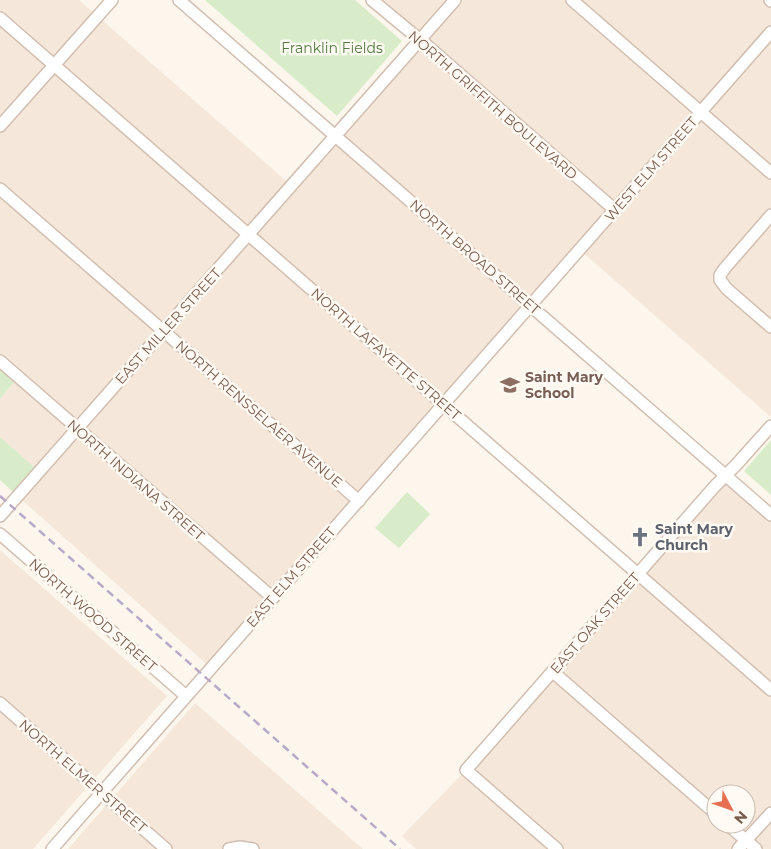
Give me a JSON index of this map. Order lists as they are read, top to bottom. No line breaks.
{"streets":{"street":["NORTH GRIFFITH BOULEVARD","WEST ELM STREET","NORTH BROAD STREET","EAST MILLER STREET","NORTH LAFAYETTE STREET","NORTH RENSSELAER AVENUE","NORTH INDIANA STREET","EAST ELM STREET","NORTH WOOD STREET","EAST OAK STREET","NORTH ELMER STREET"]},"crossings":[["NORTH GRIFFITH BOULEVARD","WEST ELM STREET"],["NORTH GRIFFITH BOULEVARD","EAST MILLER STREET"],["WEST ELM STREET","NORTH BROAD STREET"],["WEST ELM STREET","EAST ELM STREET"],["NORTH BROAD STREET","EAST MILLER STREET"],["NORTH BROAD STREET","EAST ELM STREET"],["NORTH BROAD STREET","EAST OAK STREET"],["EAST MILLER STREET","NORTH LAFAYETTE STREET"],["EAST MILLER STREET","NORTH RENSSELAER AVENUE"],["EAST MILLER STREET","NORTH INDIANA STREET"],["NORTH LAFAYETTE STREET","EAST ELM STREET"],["NORTH LAFAYETTE STREET","EAST OAK STREET"],["NORTH RENSSELAER AVENUE","EAST ELM STREET"],["NORTH INDIANA STREET","EAST ELM STREET"],["EAST ELM STREET","NORTH WOOD STREET"],["EAST ELM STREET","NORTH ELMER STREET"]],"parks":["Franklin Fields"],"places":{"school or university":["Saint Mary School"],"church":["Saint Mary Church"]},"north":"bottom right"}
